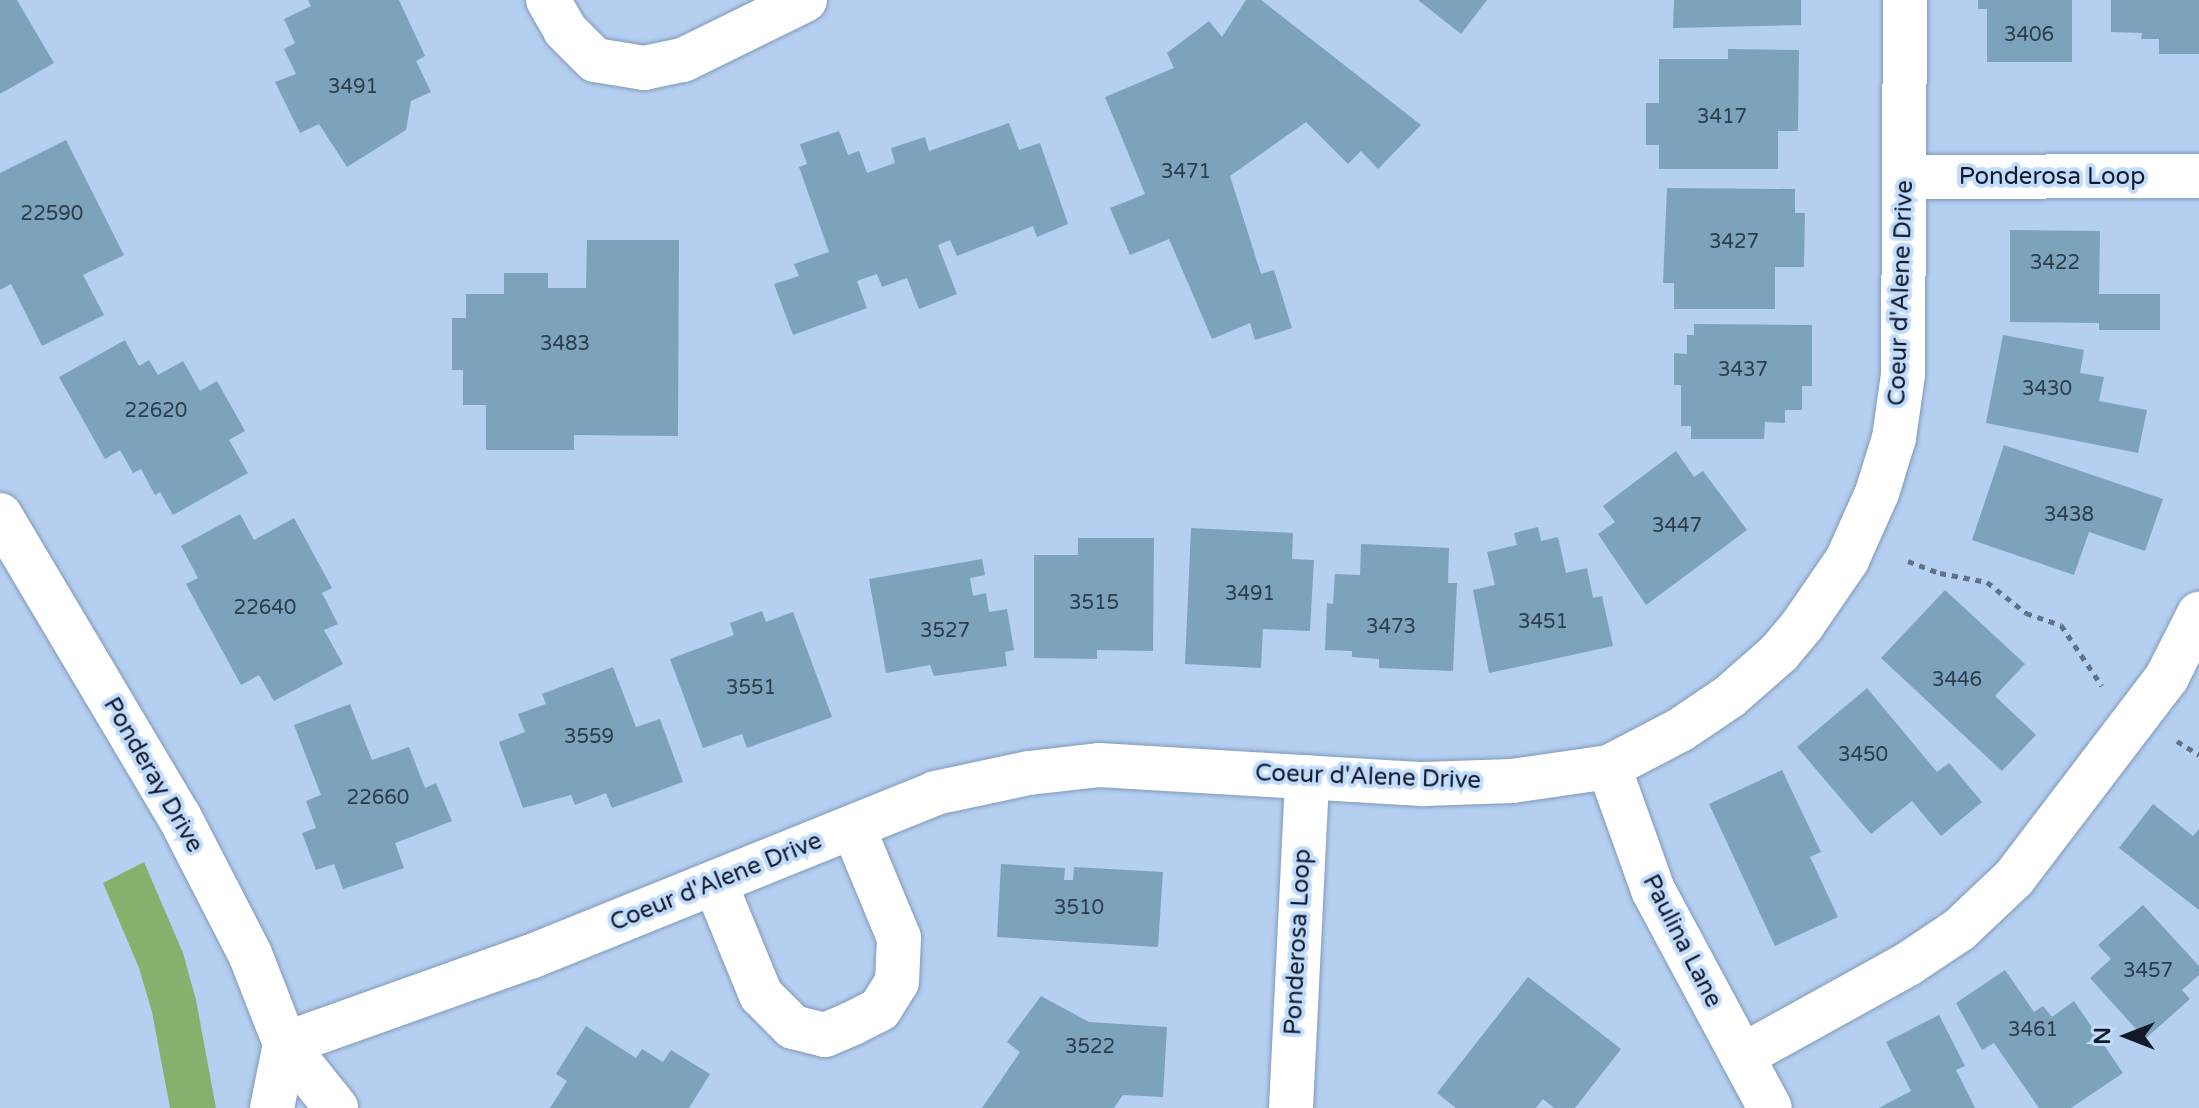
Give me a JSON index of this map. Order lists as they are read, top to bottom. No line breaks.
{"streets":{"street":["Ponderosa Loop","Coeur d'Alene Drive","Ponderay Drive","Paulina Lane"]},"crossings":[["Ponderosa Loop","Coeur d'Alene Drive"],["Coeur d'Alene Drive","Ponderay Drive"],["Coeur d'Alene Drive","Paulina Lane"]],"house_numbers":["3406","3491","3417","3471","22590","3427","3422","3483","3437","3430","22620","3438","3447","3491","3515","22640","3451","3473","3527","3446","3551","3559","3450","22660","3510","3457","3461","3522"],"north":"left"}
